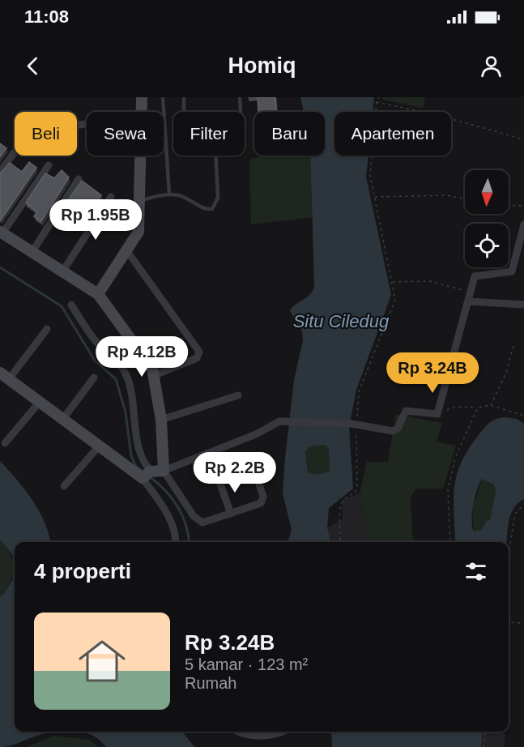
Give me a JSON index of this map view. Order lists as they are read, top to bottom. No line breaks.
{"water":["Situ Ciledug"],"north":"bottom","page":{"status":"11:08","header":"Homiq","chip":["Beli","Sewa","Filter","Baru","Apartemen"],"price":["Rp 1.95B","Rp 4.12B","Rp 3.24B","Rp 2.2B"],"heading":"4 properti","list":[{"name":"Rp 3.24B","note":"5 kamar · 123 m² · Rumah"}]}}
